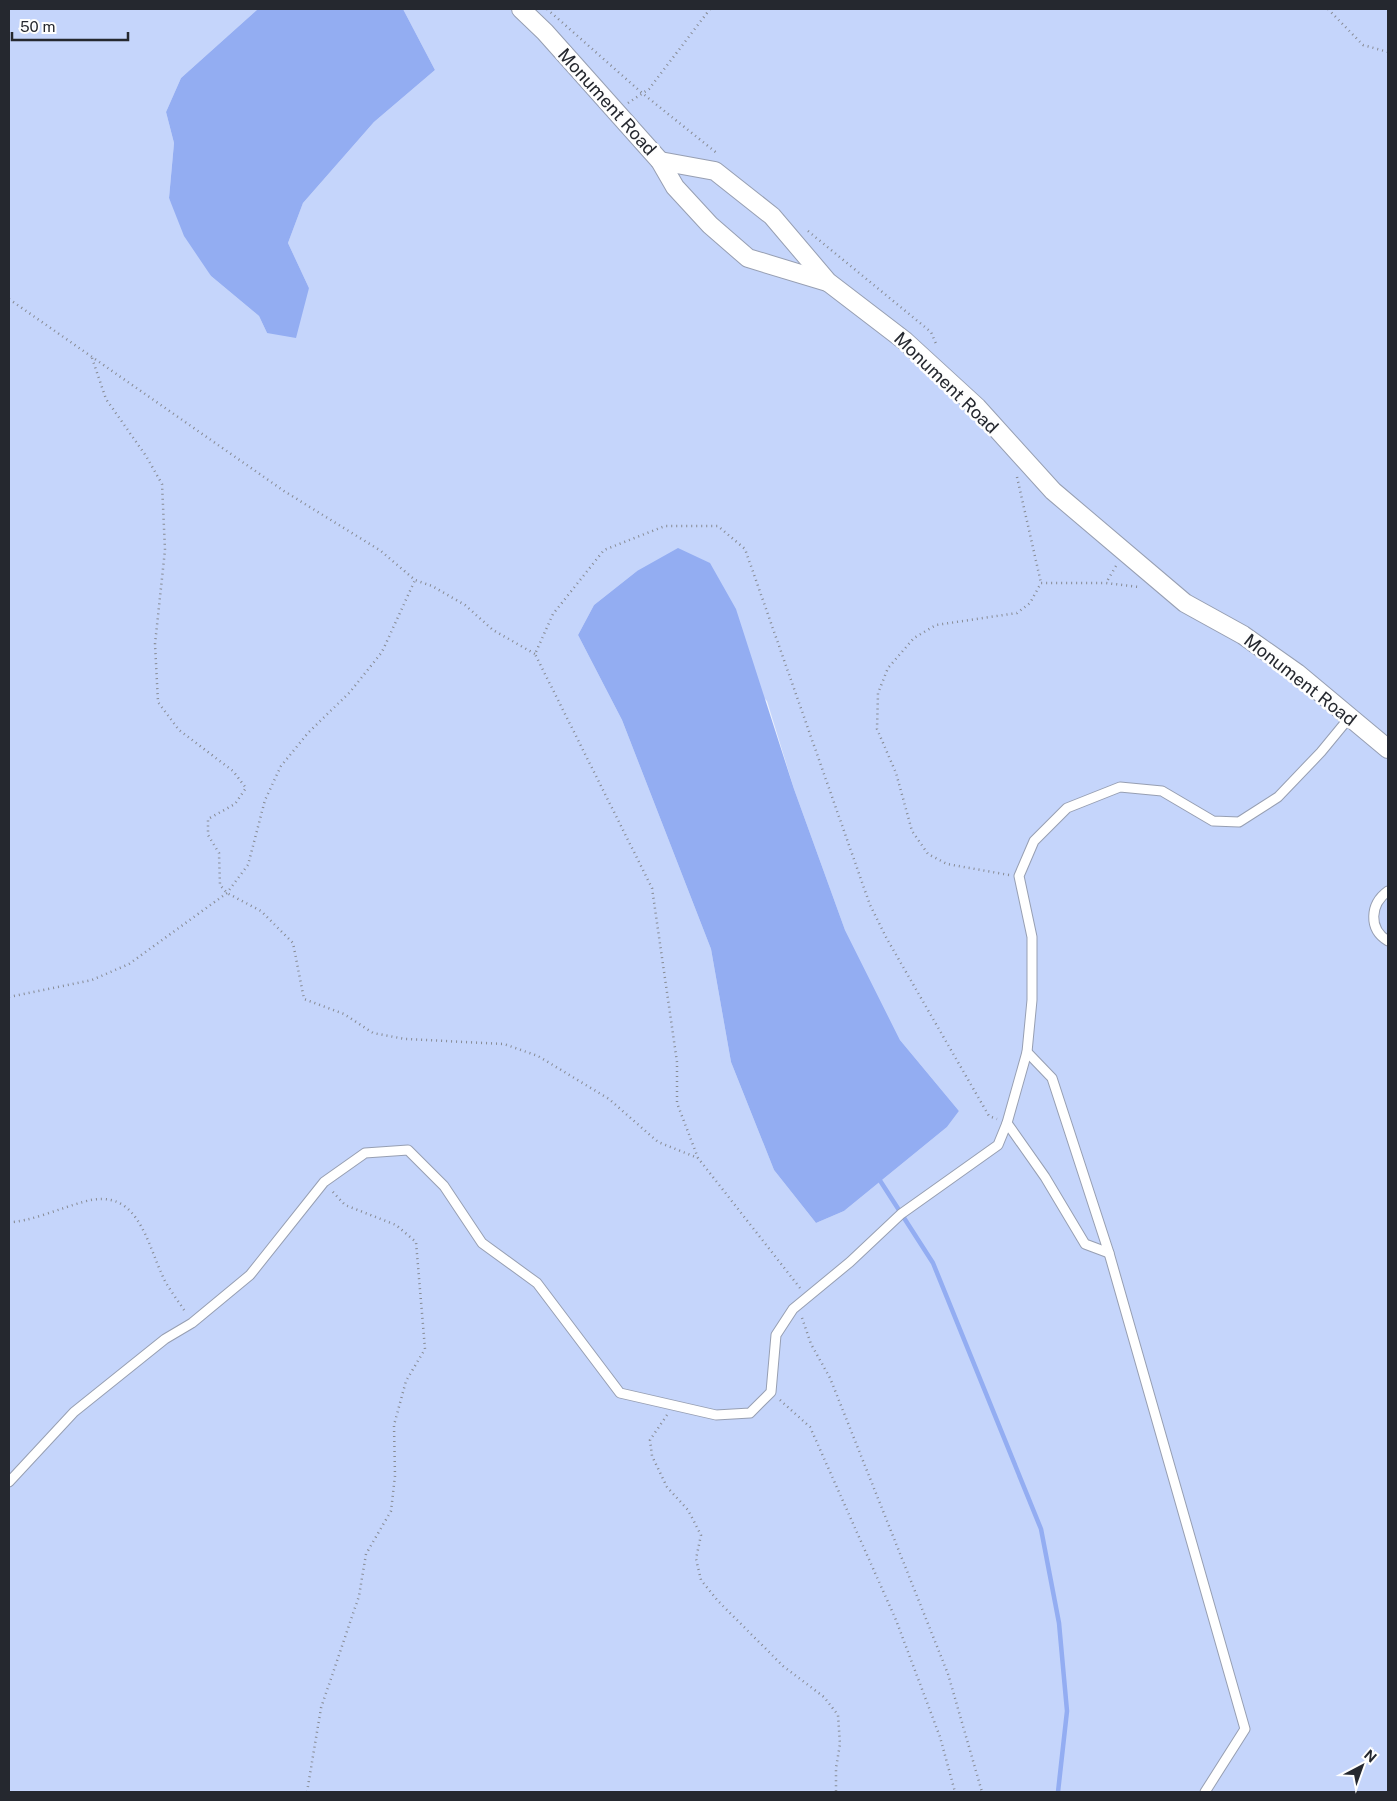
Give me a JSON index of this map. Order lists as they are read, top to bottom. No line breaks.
{"streets":{"street":["Monument Road"]},"scale_bar":"50 m","north":"top right"}
